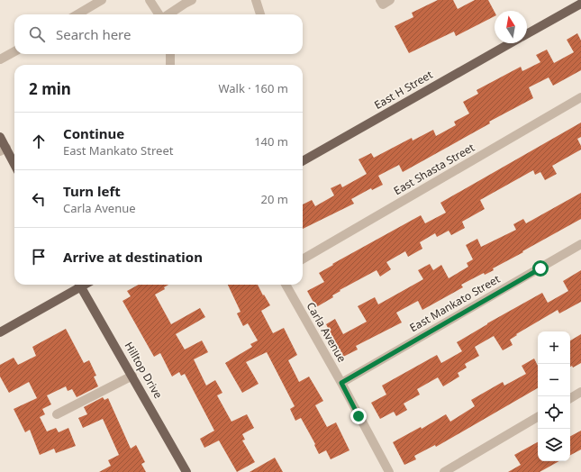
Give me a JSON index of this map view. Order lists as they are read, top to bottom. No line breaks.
{"streets":{"main road":["East H Street","Hilltop Drive"],"street":["East Shasta Street","East Mankato Street","Carla Avenue"]},"crossings":[["East Mankato Street","Carla Avenue"]],"north":"top","page":{"search":"Search here","heading":["2 min","Walk · 160 m"],"list":[["Continue","East Mankato Street","140 m"],["Turn left","Carla Avenue","20 m"],"Arrive at destination"],"map_buttons":["+","−"]}}
